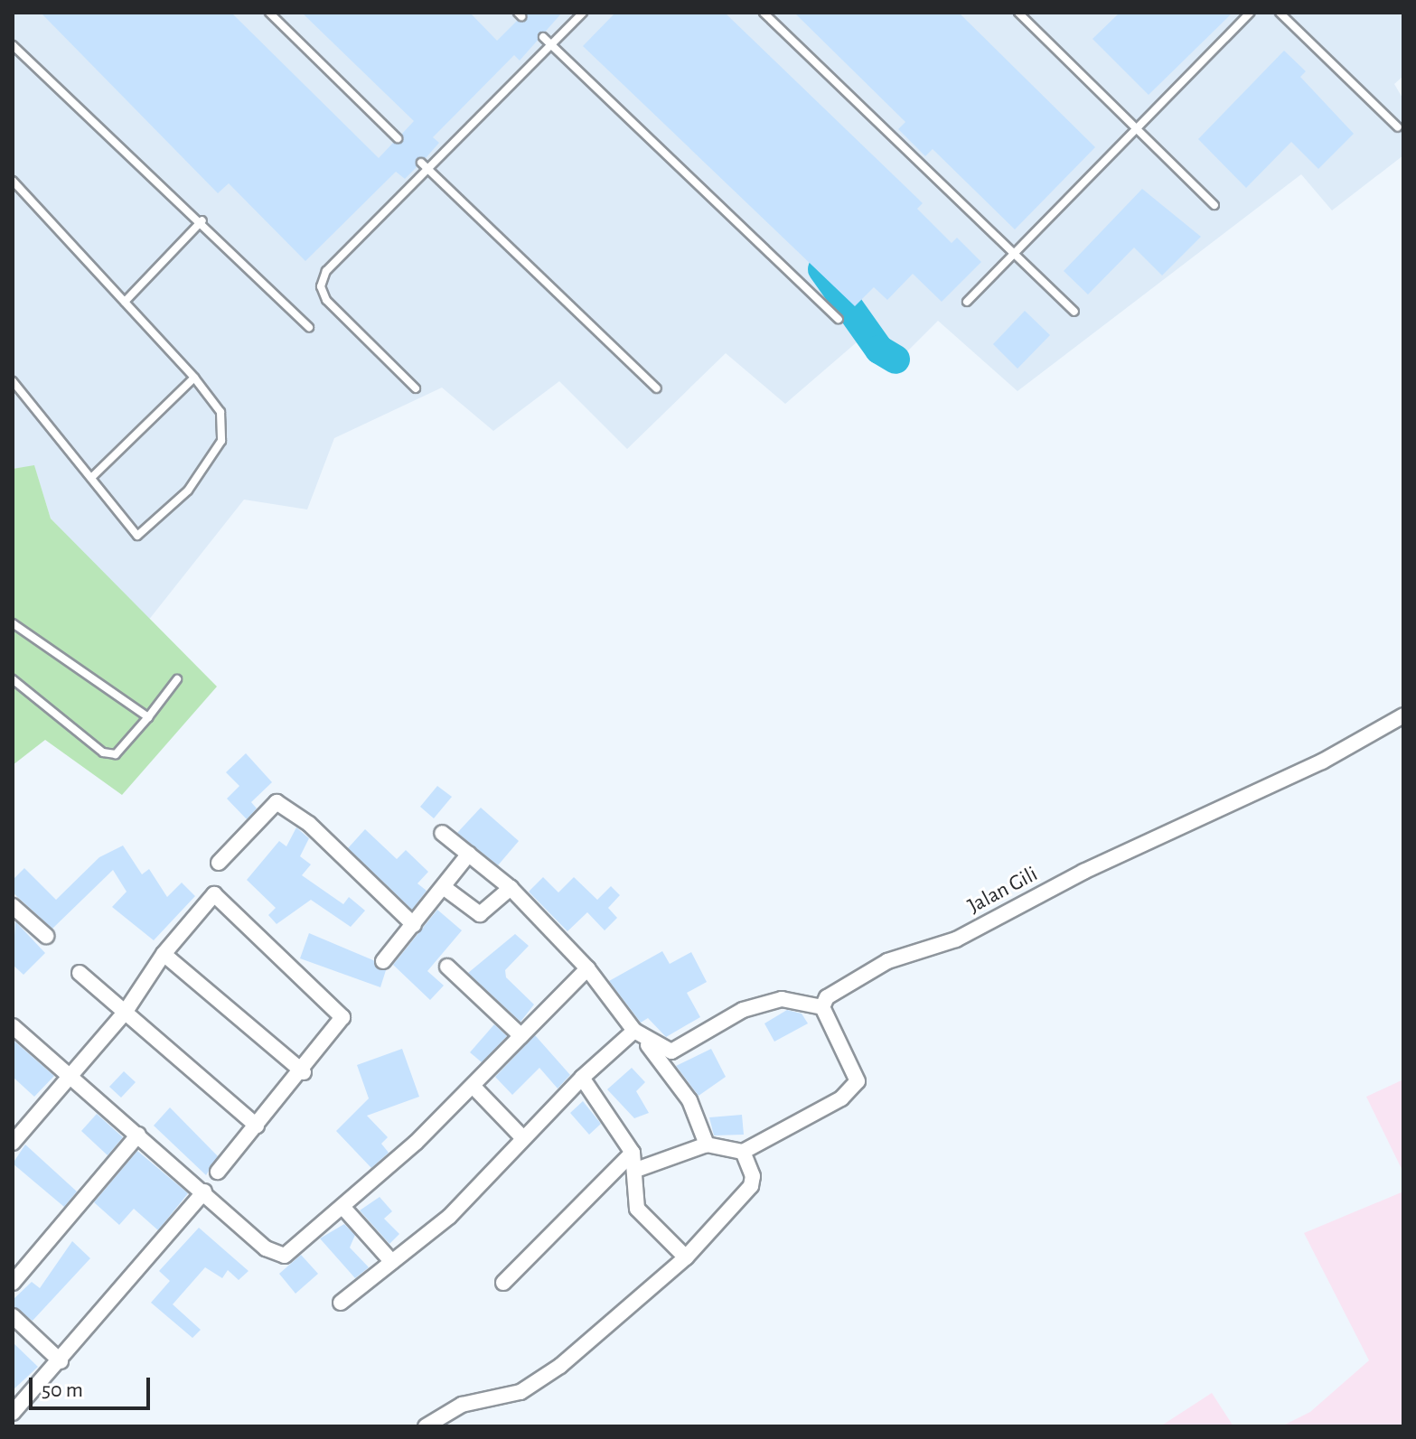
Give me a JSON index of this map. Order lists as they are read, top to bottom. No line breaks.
{"streets":{"street":["Jalan Gili"]},"scale_bar":"50 m"}
